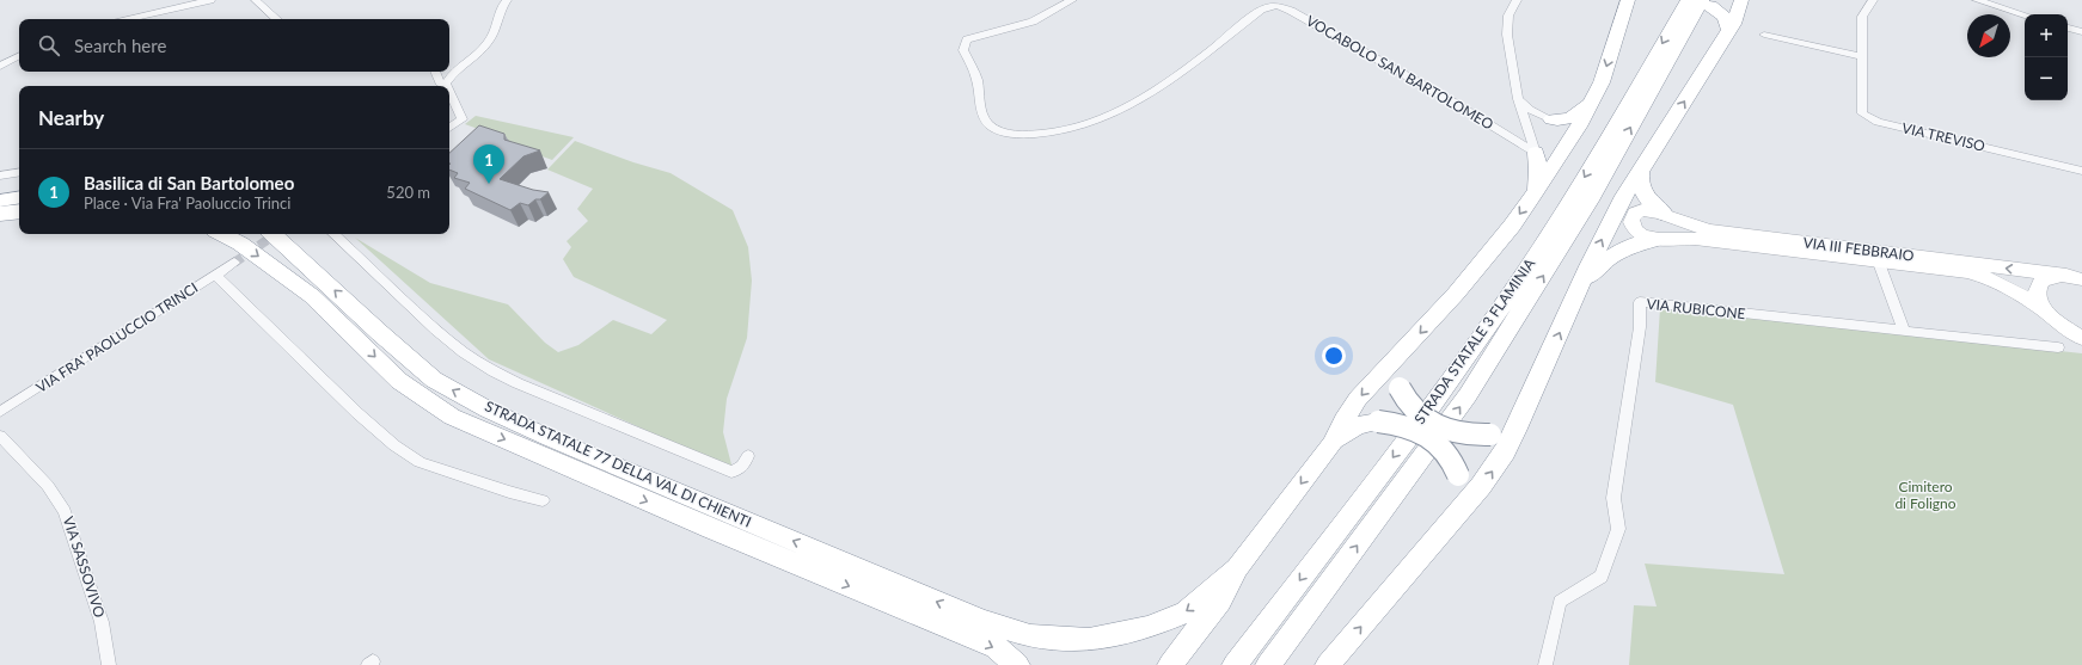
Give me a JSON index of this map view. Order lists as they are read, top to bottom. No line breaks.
{"streets":{"highway":["STRADA STATALE 3 FLAMINIA","STRADA STATALE 77 DELLA VAL DI CHIENTI"],"main road":["VIA III FEBBRAIO"],"street":["VOCABOLO SAN BARTOLOMEO","VIA TREVISO","VIA RUBICONE","VIA FRA' PAOLUCCIO TRINCI","VIA SASSOVIVO"]},"parks":["Cimitero di Foligno"],"north":"bottom left","page":{"map_buttons":["+","−"],"search":"Search here","heading":"Nearby","pins":"1","list":[{"mark":"1","name":"Basilica di San Bartolomeo","note":"Place · Via Fra' Paoluccio Trinci","value":"520 m"}]}}
